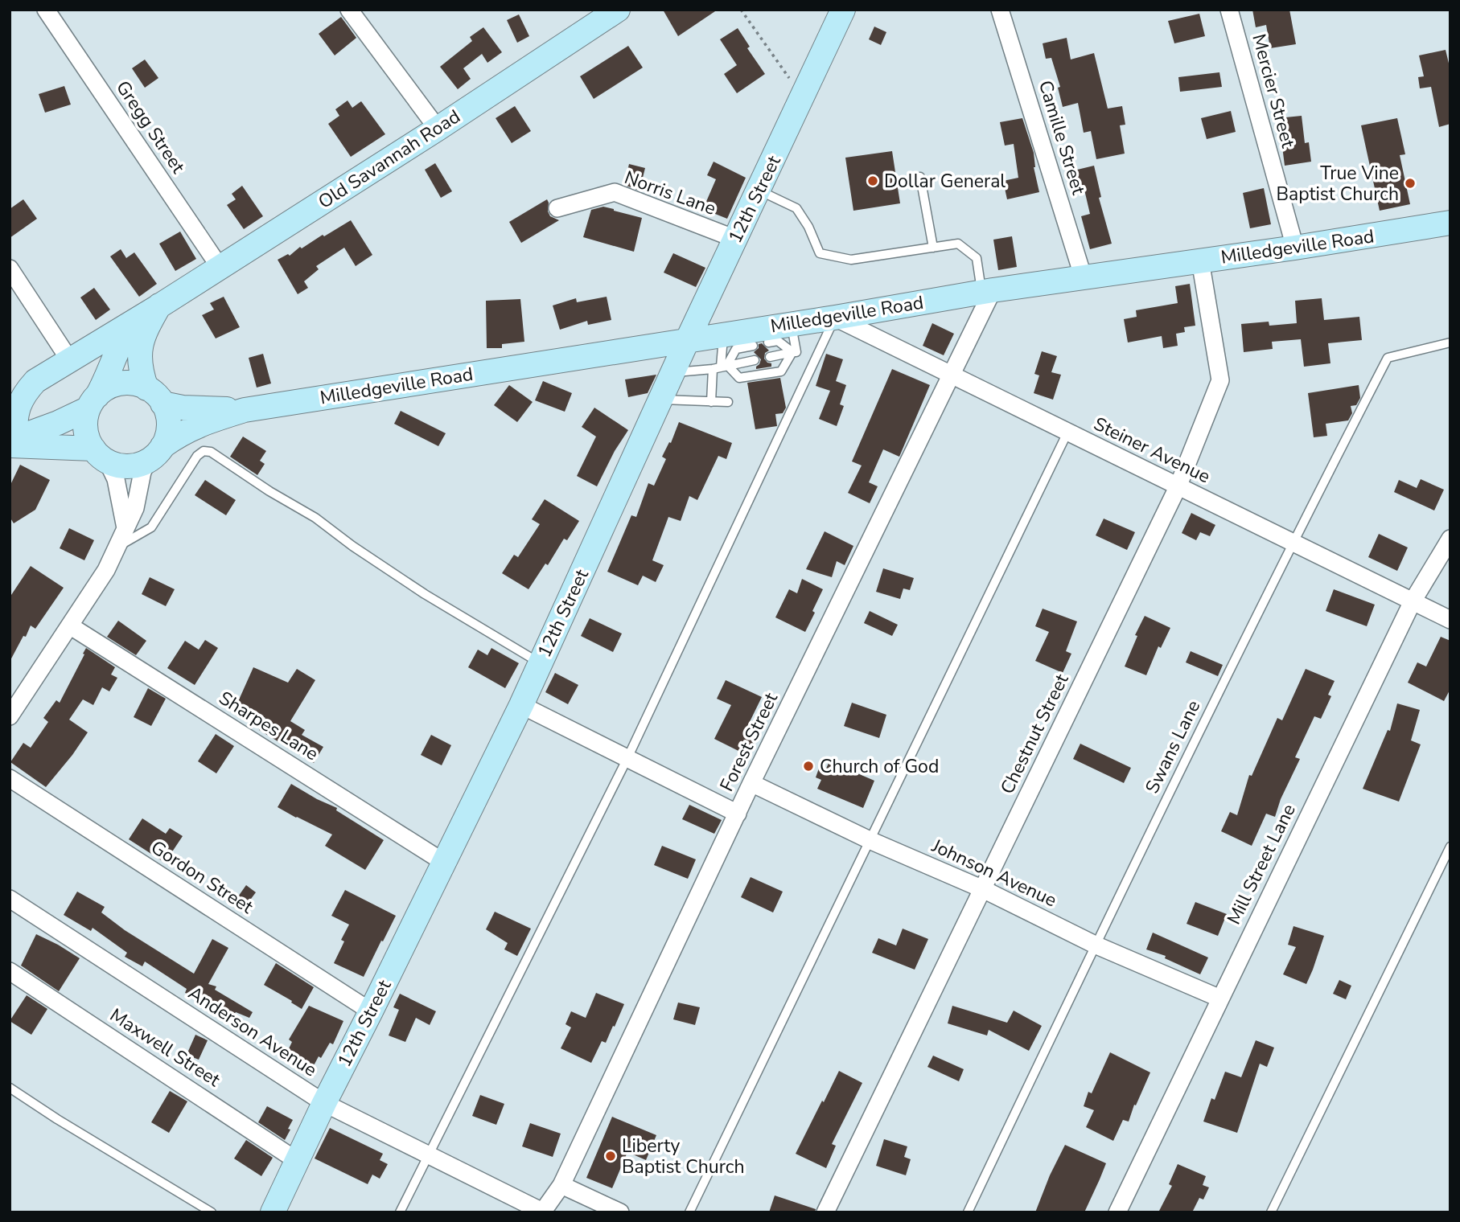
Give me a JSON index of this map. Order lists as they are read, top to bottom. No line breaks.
{"streets":{"street":["Mercier Street","Gregg Street","Camille Street","Old Savannah Road","Norris Lane","12th Street","Milledgeville Road","Steiner Avenue","Sharpes Lane","Chestnut Street","Forest Street","Mill Street Lane","Johnson Avenue","Gordon Street","Anderson Avenue","Maxwell Street"],"lane":["Swans Lane"]},"crossings":[["Mercier Street","Milledgeville Road"],["Gregg Street","Old Savannah Road"],["Camille Street","Milledgeville Road"],["Old Savannah Road","Milledgeville Road"],["Norris Lane","12th Street"],["12th Street","Milledgeville Road"],["12th Street","Sharpes Lane"],["12th Street","Gordon Street"],["12th Street","Anderson Avenue"],["12th Street","Maxwell Street"],["Milledgeville Road","Steiner Avenue"],["Milledgeville Road","Chestnut Street"],["Milledgeville Road","Forest Street"],["Steiner Avenue","Chestnut Street"],["Steiner Avenue","Forest Street"],["Steiner Avenue","Swans Lane"],["Steiner Avenue","Mill Street Lane"],["Chestnut Street","Johnson Avenue"],["Forest Street","Johnson Avenue"],["Forest Street","Anderson Avenue"],["Swans Lane","Johnson Avenue"],["Mill Street Lane","Johnson Avenue"]],"places":["Dollar General","True Vine Baptist Church","Church of God","Liberty Baptist Church"]}
